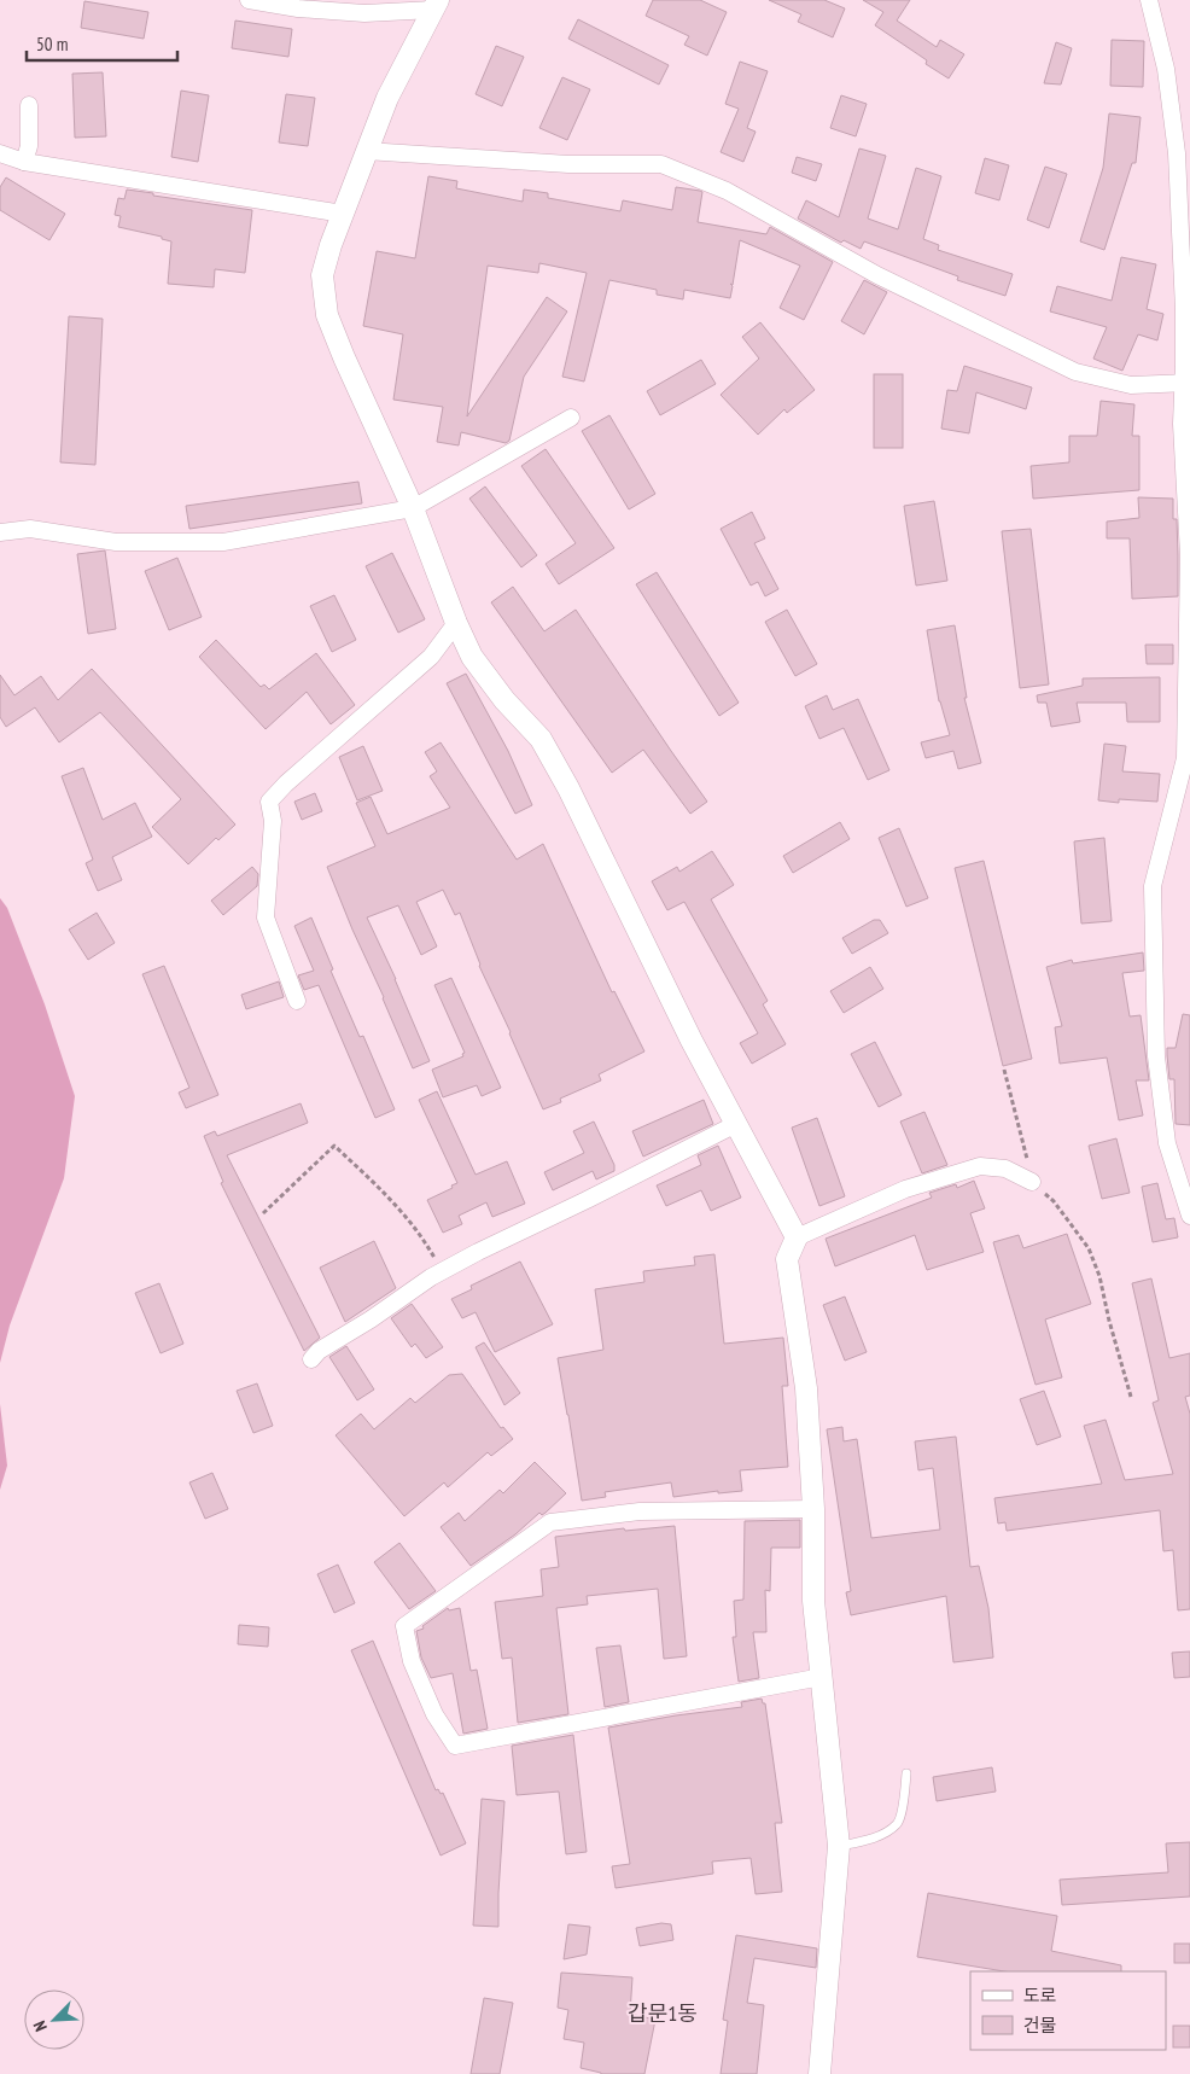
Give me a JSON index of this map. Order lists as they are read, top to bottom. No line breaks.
{"districts":["갑문1동"],"legend":["도로","건물"],"scale_bar":"50 m","north":"bottom left"}
